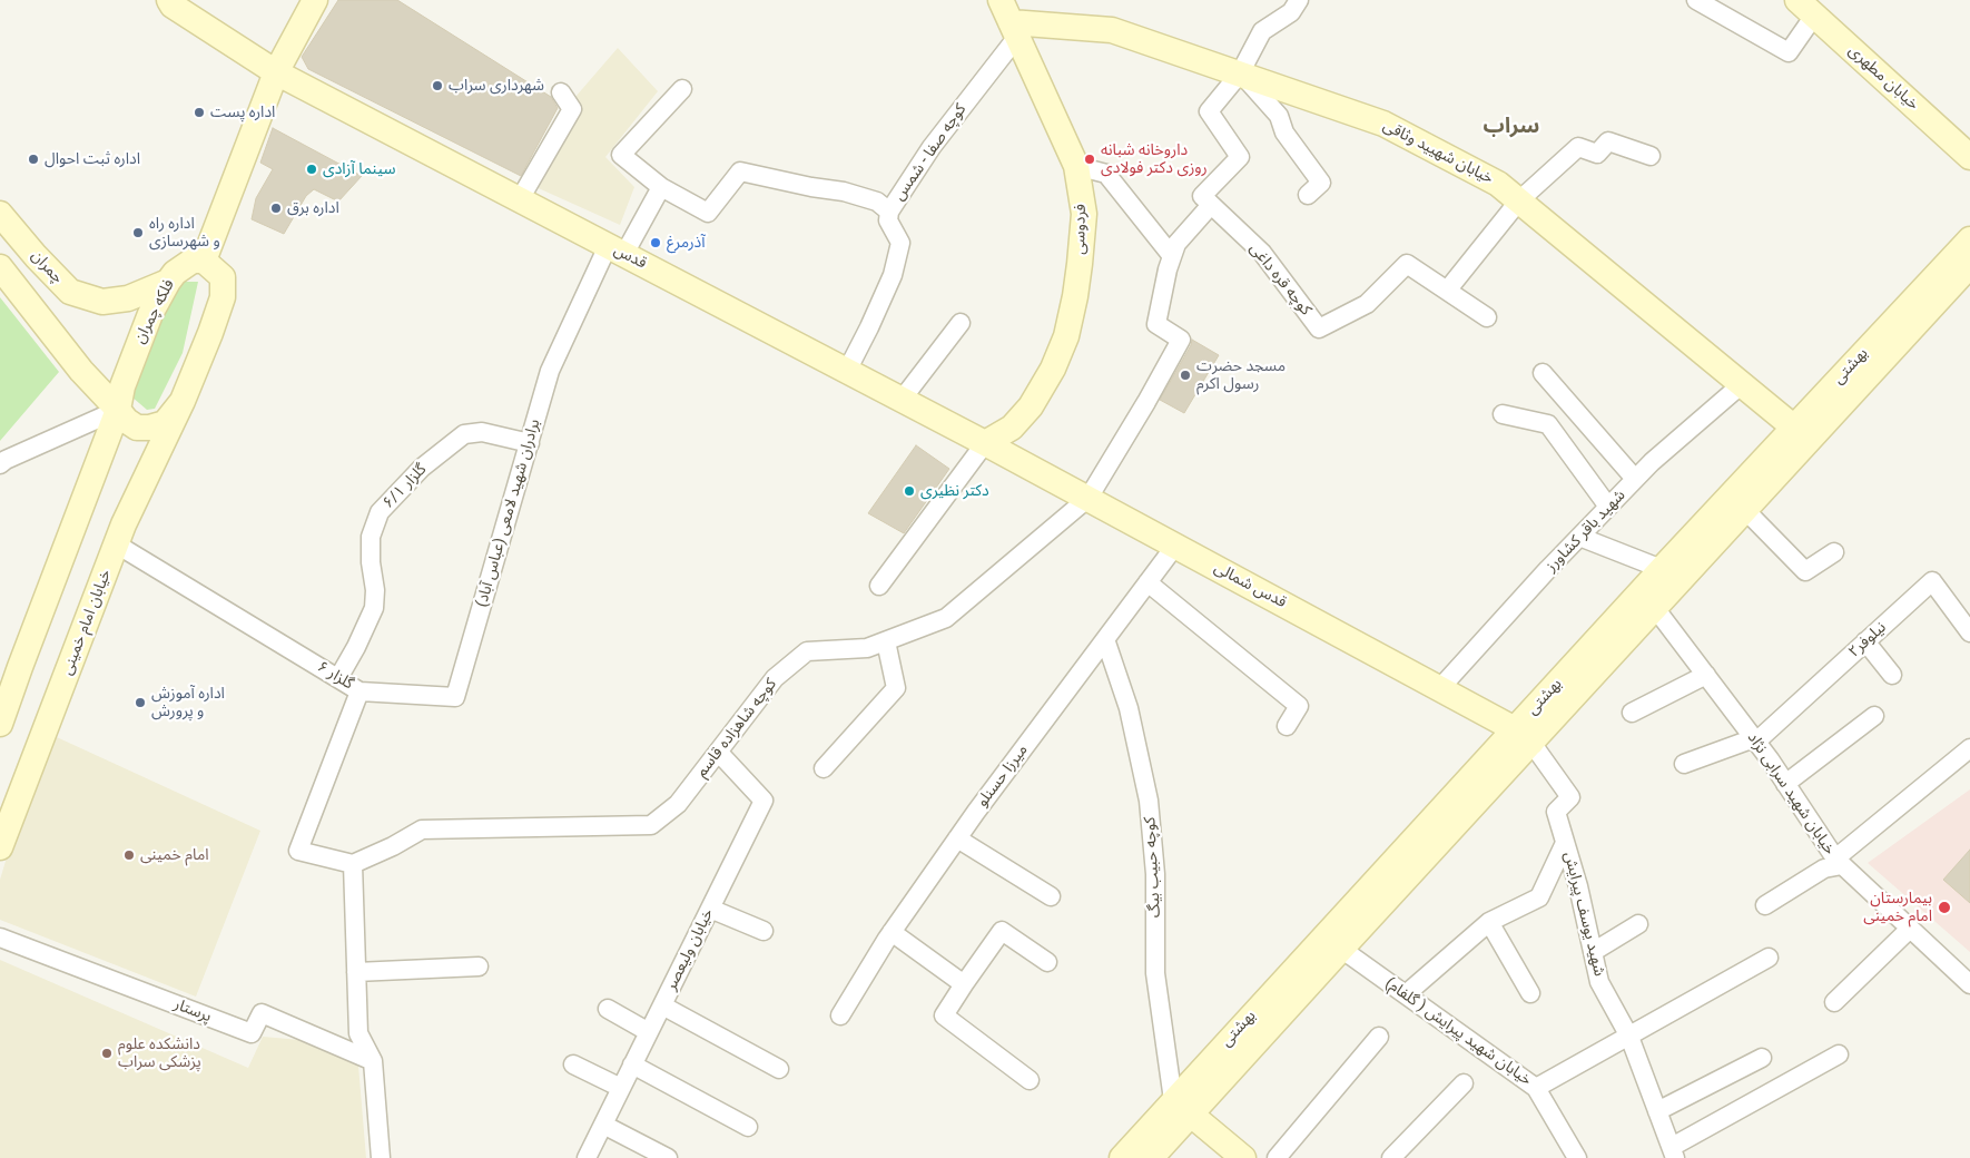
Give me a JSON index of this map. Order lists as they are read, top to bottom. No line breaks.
{"streets":{"main road":["خیابان مطهری","خیابان شهیید وثاقی","فردوسی","قدس","چمران","فلکه چمران","بهشتی","قدس شمالی","خیابان امام خمینی"],"street":["کوچه صفا - شمس","کوچه قره داغی","گلزار ۶/۱","برادران شهید لامعی (عباس آباد)","شهید باقر کشاورز","نیلوفر۲","گلزار ۶","کوچه شاهزاده قاسم","میرزا حسنلو","خیابان شهید سرابی نژاد","کوچه حبیب بیگ","شهید یوسف پیرایش","خیابان ولیعصر","پرستار","خیابان شهید پیرایش ( گلفام)"]},"crossings":[["کوچه صفا - شمس","خیابان شهیید وثاقی"],["کوچه صفا - شمس","فردوسی"],["کوچه صفا - شمس","قدس"],["خیابان شهیید وثاقی","فردوسی"],["خیابان شهیید وثاقی","بهشتی"],["خیابان شهیید وثاقی","شهید باقر کشاورز"],["فردوسی","قدس"],["فردوسی","قدس شمالی"],["قدس","برادران شهید لامعی (عباس آباد)"],["قدس","قدس شمالی"],["چمران","فلکه چمران"],["بهشتی","قدس شمالی"],["بهشتی","خیابان شهید سرابی نژاد"],["بهشتی","کوچه حبیب بیگ"],["بهشتی","شهید یوسف پیرایش"],["بهشتی","خیابان شهید پیرایش ( گلفام)"],["گلزار ۶/۱","برادران شهید لامعی (عباس آباد)"],["گلزار ۶/۱","گلزار ۶"],["برادران شهید لامعی (عباس آباد)","گلزار ۶"],["شهید باقر کشاورز","قدس شمالی"],["قدس شمالی","کوچه شاهزاده قاسم"],["قدس شمالی","میرزا حسنلو"],["قدس شمالی","شهید یوسف پیرایش"],["خیابان امام خمینی","گلزار ۶"],["نیلوفر۲","خیابان شهید سرابی نژاد"],["گلزار ۶","کوچه شاهزاده قاسم"],["کوچه شاهزاده قاسم","خیابان ولیعصر"],["میرزا حسنلو","کوچه حبیب بیگ"]],"districts":["سراب"],"places":["شهرداری سراب","اداره پست","اداره ثبت احوال","داروخانه شبانه روزی دکتر فولادی","سینما آزادی","اداره برق","اداره راه و شهرسازی","آذرمرغ","مسجد حضرت رسول اکرم","دکتر نظیری","اداره آموزش و پرورش","امام خمینی","بیمارستان امام خمینی","دانشکده علوم پزشکی سراب"]}
